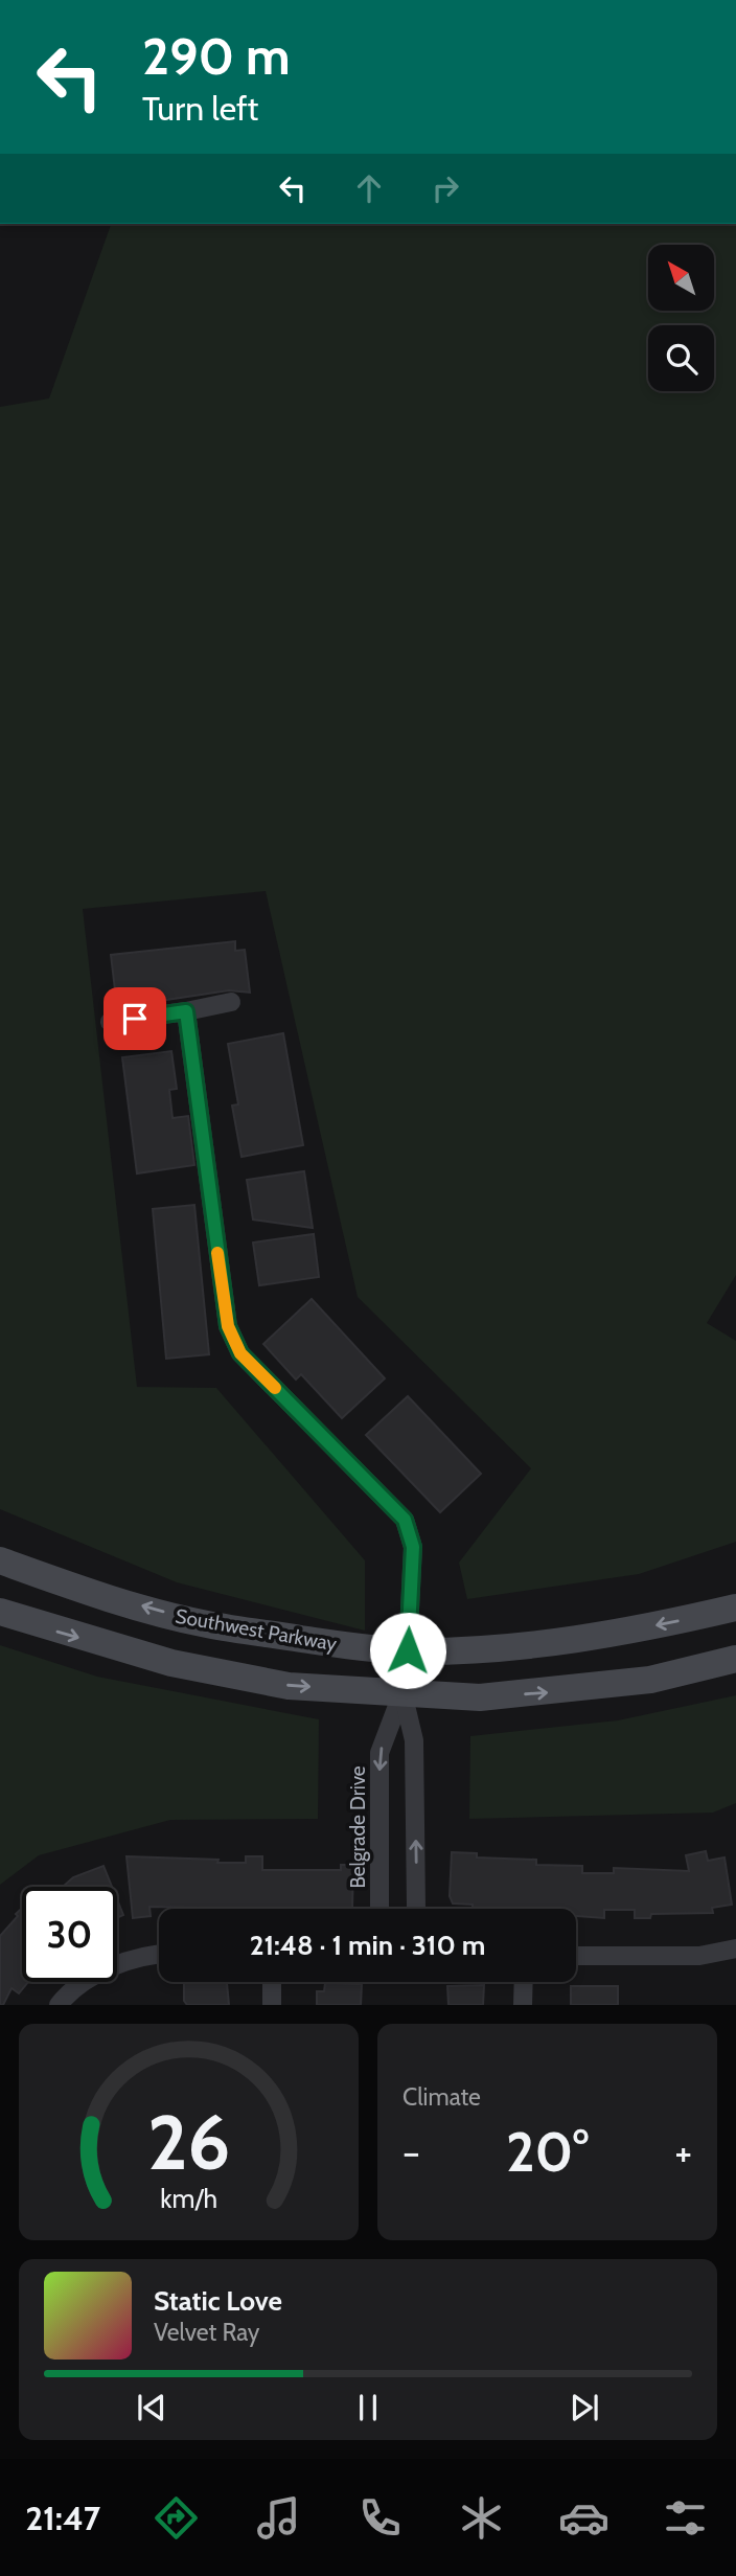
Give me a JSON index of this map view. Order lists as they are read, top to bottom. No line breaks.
{"streets":{"main road":["Southwest Parkway"],"street":["Belgrade Drive"]},"crossings":[["Southwest Parkway","Belgrade Drive"]],"north":"top left","page":{"turn":["290 m","Turn left"],"limit":"30","trip":"21:48 · 1 min · 310 m","tile":"Climate","heat":["−","20°","+"],"song":["Static Love","Velvet Ray"],"tabs":"21:47","gauge":["26","km/h"]}}
